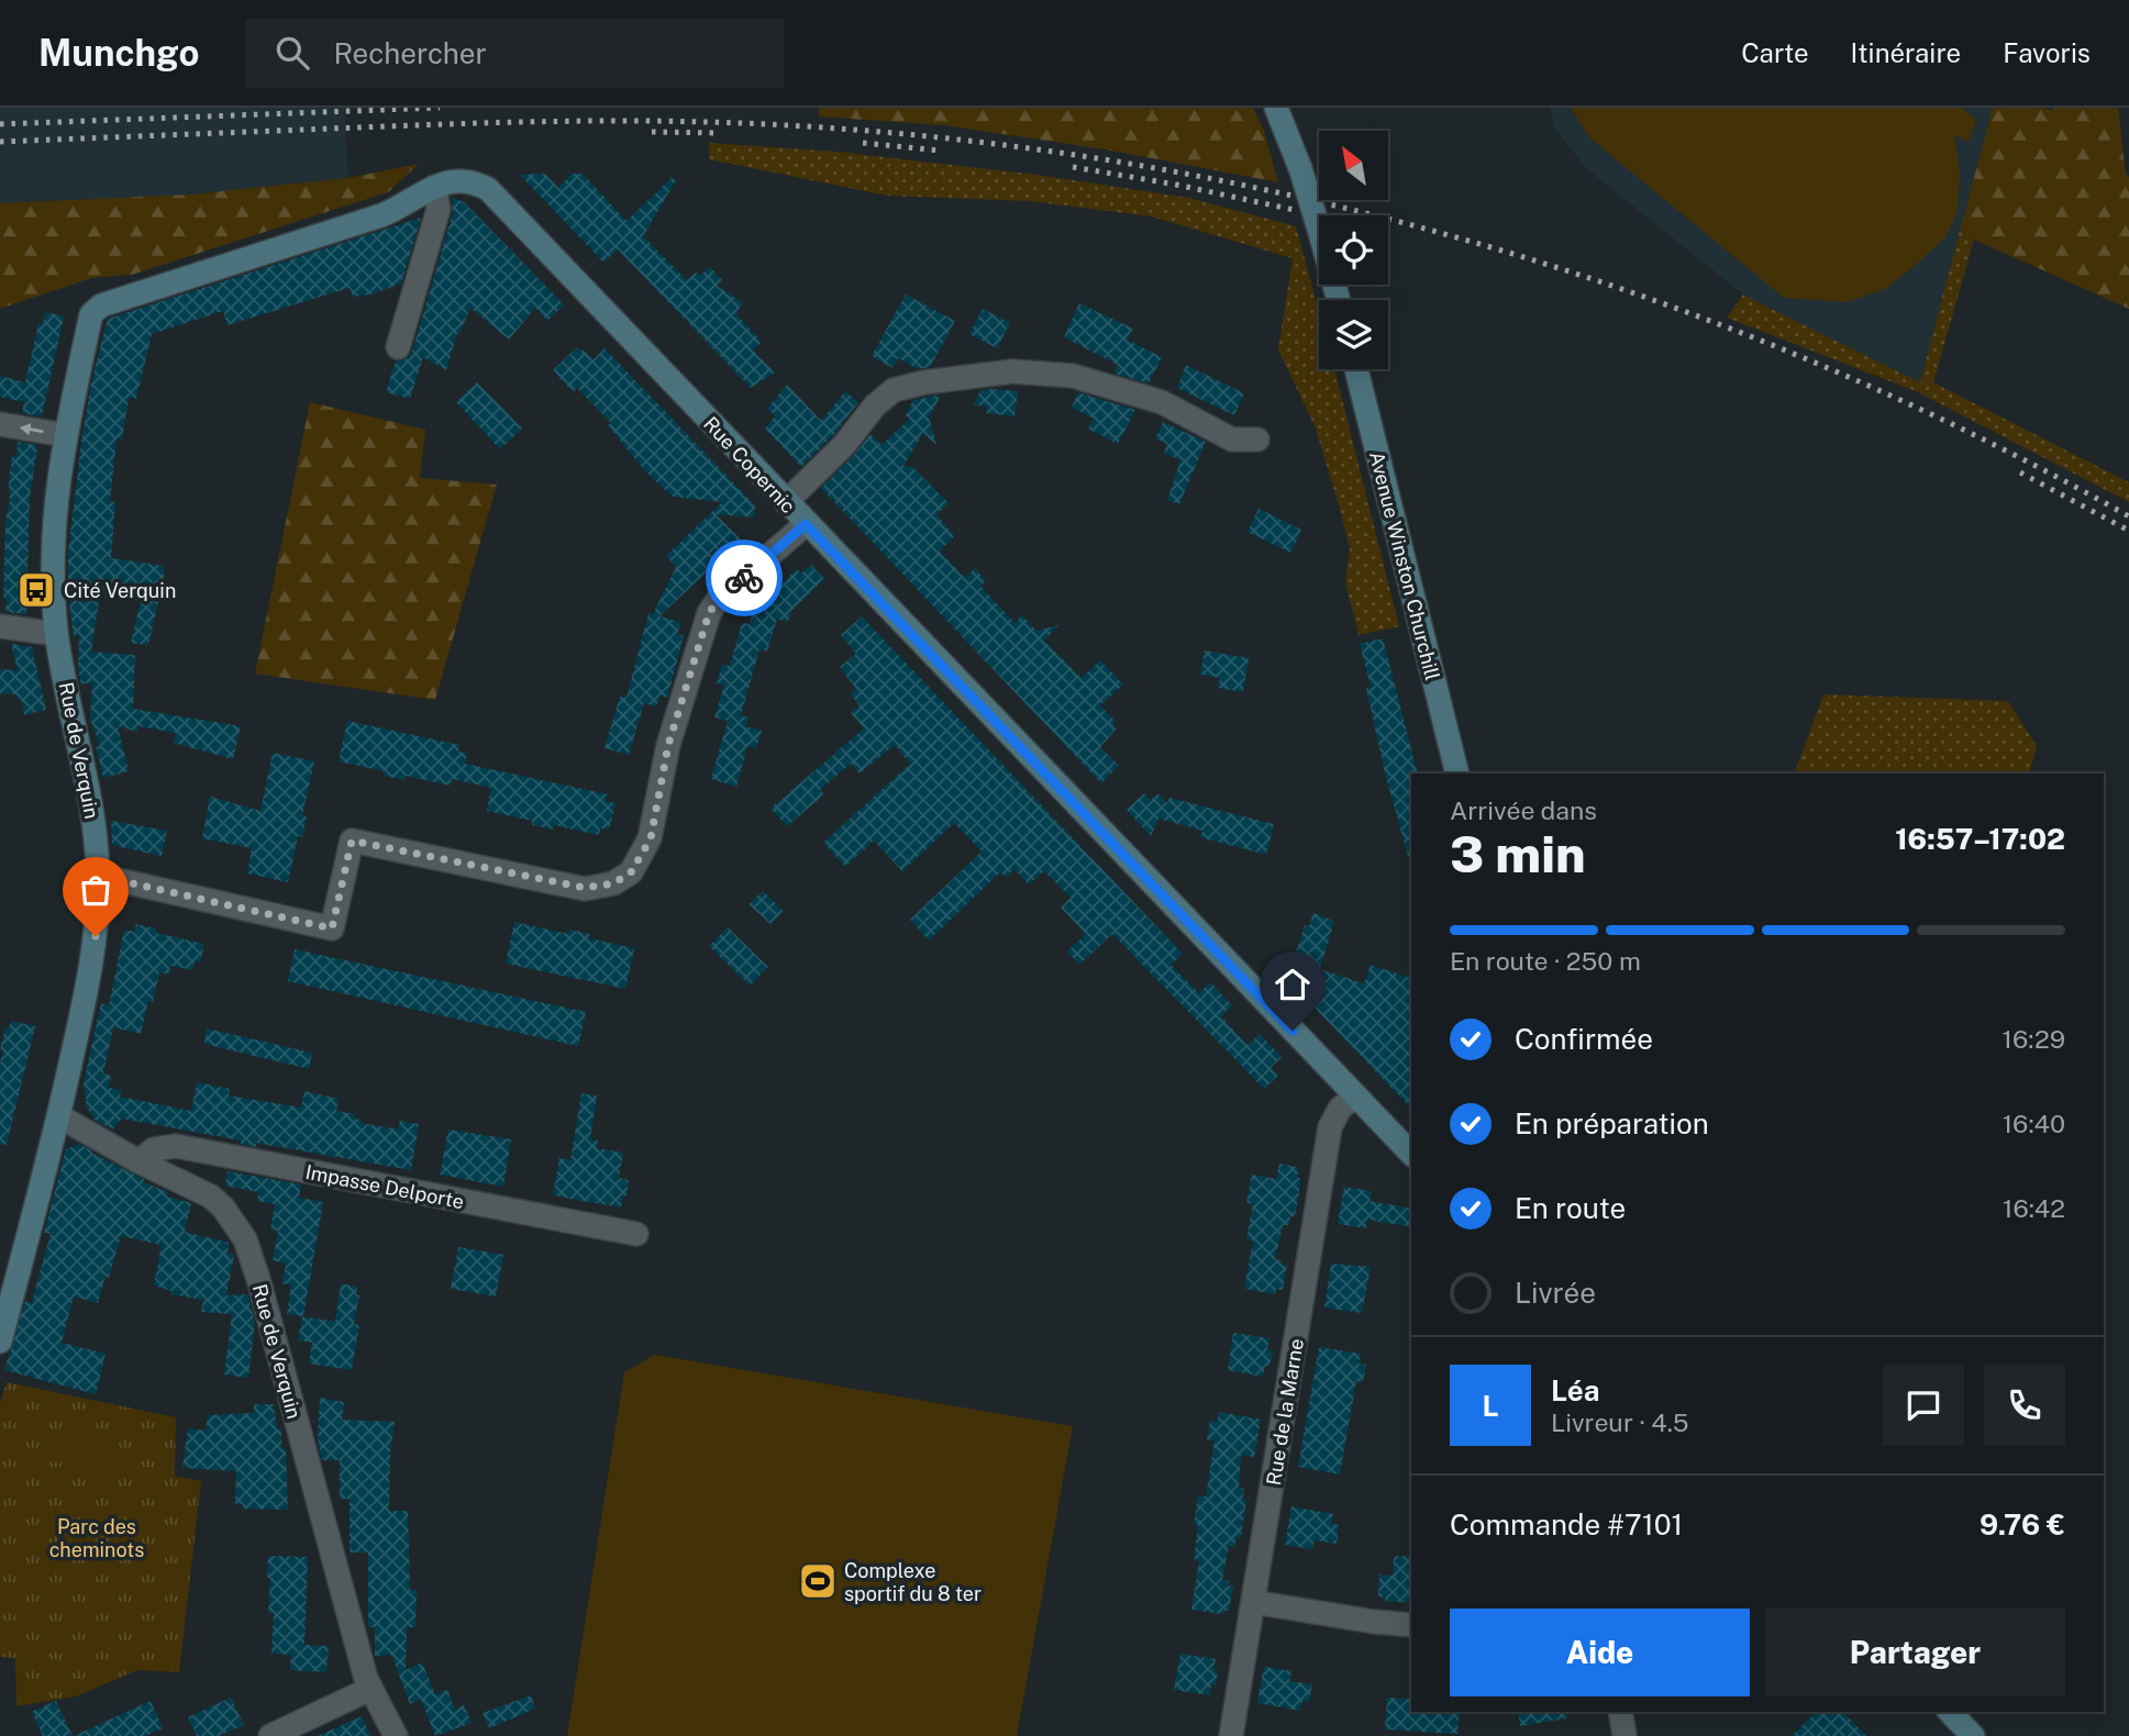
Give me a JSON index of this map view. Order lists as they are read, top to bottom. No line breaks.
{"streets":{"street":["Rue Copernic","Avenue Winston Churchill","Rue de Verquin","Impasse Delporte","Rue de la Marne"]},"crossings":[["Rue Copernic","Rue de Verquin"],["Rue Copernic","Rue de la Marne"],["Rue de Verquin","Impasse Delporte"]],"parks":["Parc des cheminots"],"places":{"bus stop":["Cité Verquin"],"sports":["Complexe sportif du 8 ter"]},"north":"top left","page":{"header":"Munchgo","search":"Rechercher","nav":["Carte","Itinéraire","Favoris"],"heading":["3 min","Arrivée dans","16:57–17:02"],"panel":["Léa","Livreur · 4.5","Commande #7101","9.76 €"],"bar":"En route · 250 m","list":[["Confirmée","16:29"],["En préparation","16:40"],["En route","16:42"],"Livrée"],"round":"L","buttons":["Aide","Partager"]}}
